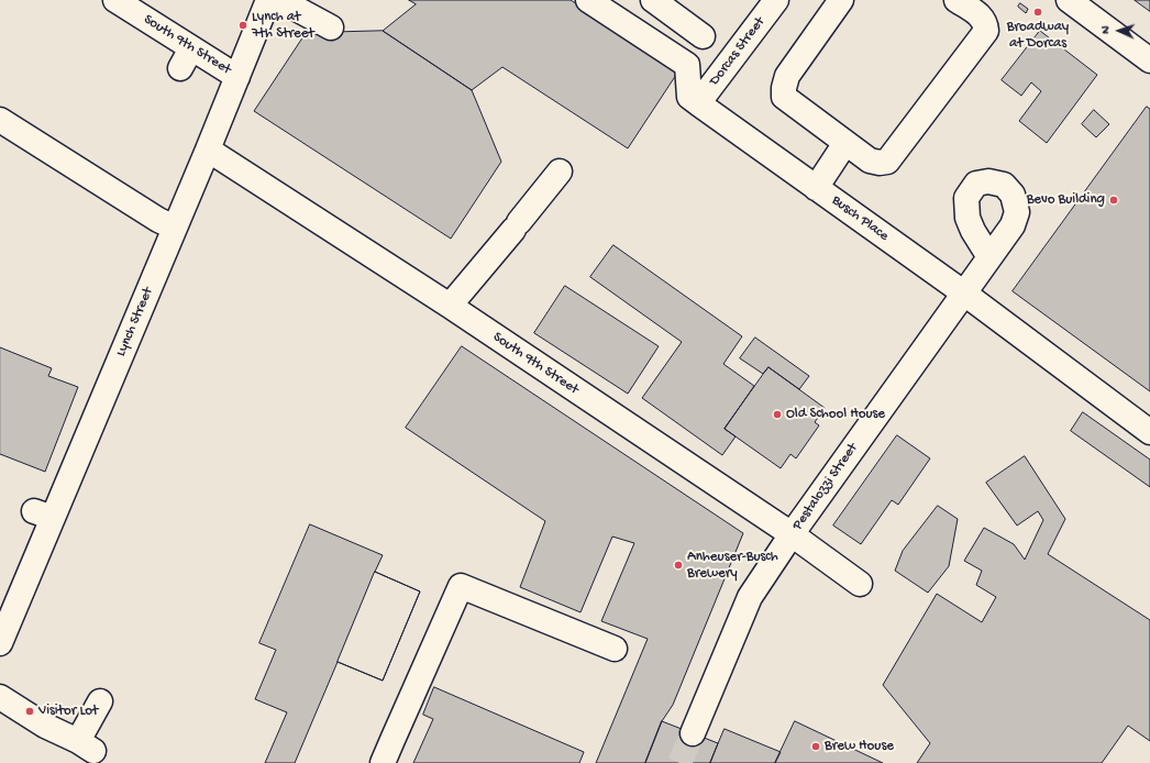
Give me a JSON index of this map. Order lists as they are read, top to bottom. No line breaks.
{"streets":{"street":["South 9th Street","Dorcas Street","Busch Place","Lynch Street","Pestalozzi Street"]},"crossings":[["South 9th Street","Lynch Street"],["South 9th Street","Pestalozzi Street"],["Dorcas Street","Busch Place"],["Busch Place","Pestalozzi Street"]],"places":["Broadway at Dorcas","Lynch at 7th Street","Bevo Building","Old School House","Anheuser-Busch Brewery","Visitor Lot","Brew House"],"north":"left"}
